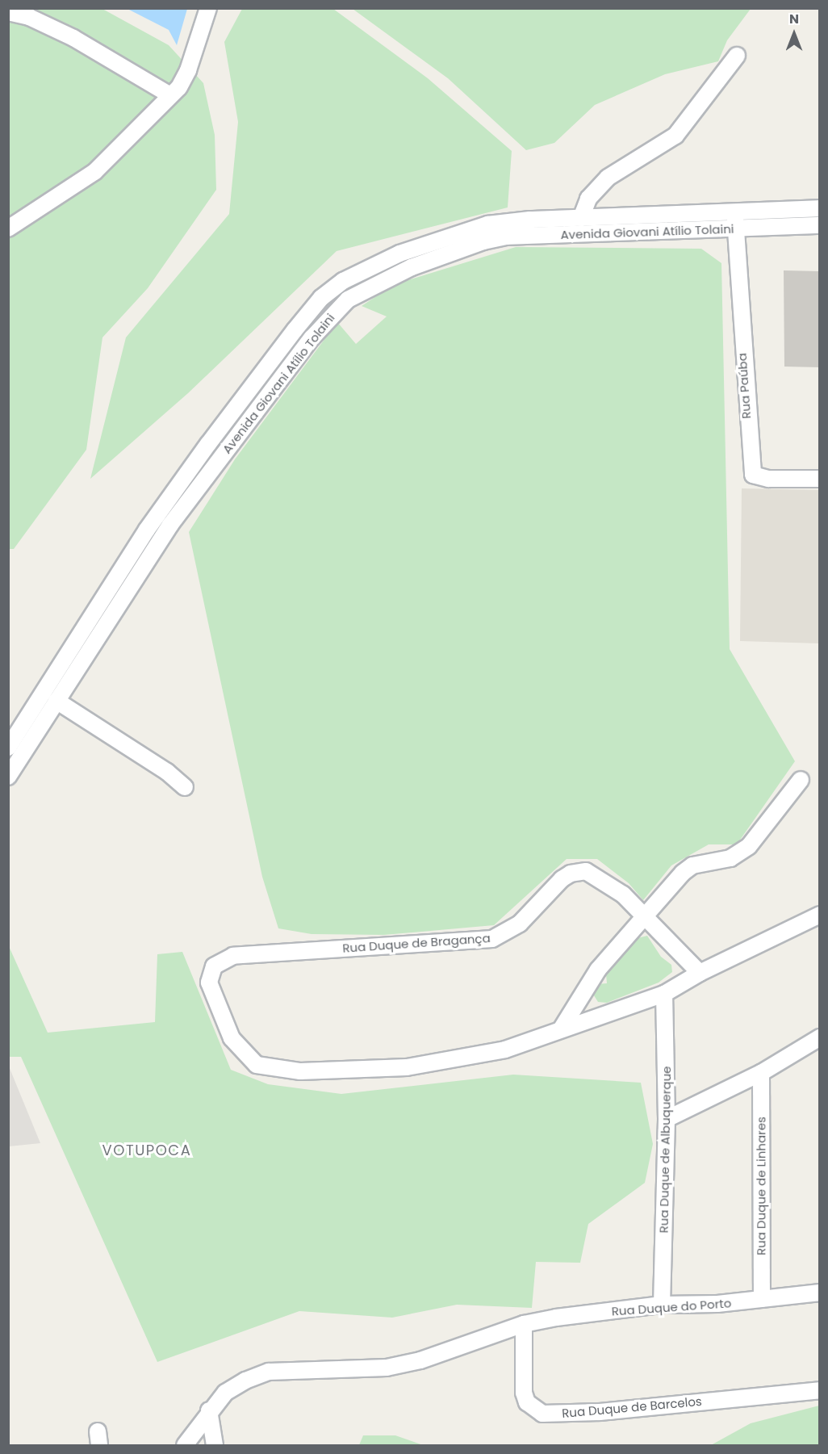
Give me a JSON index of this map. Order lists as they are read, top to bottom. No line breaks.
{"streets":{"street":["Avenida Giovani Atílio Tolaini","Rua Paúba","Rua Duque de Bragança","Rua Duque de Albuquerque","Rua Duque de Linhares","Rua Duque do Porto","Rua Duque de Barcelos"]},"crossings":[["Avenida Giovani Atílio Tolaini","Rua Paúba"],["Rua Duque de Albuquerque","Rua Duque do Porto"],["Rua Duque de Linhares","Rua Duque do Porto"],["Rua Duque do Porto","Rua Duque de Barcelos"]],"districts":["VOTUPOCA"],"north":"top"}
